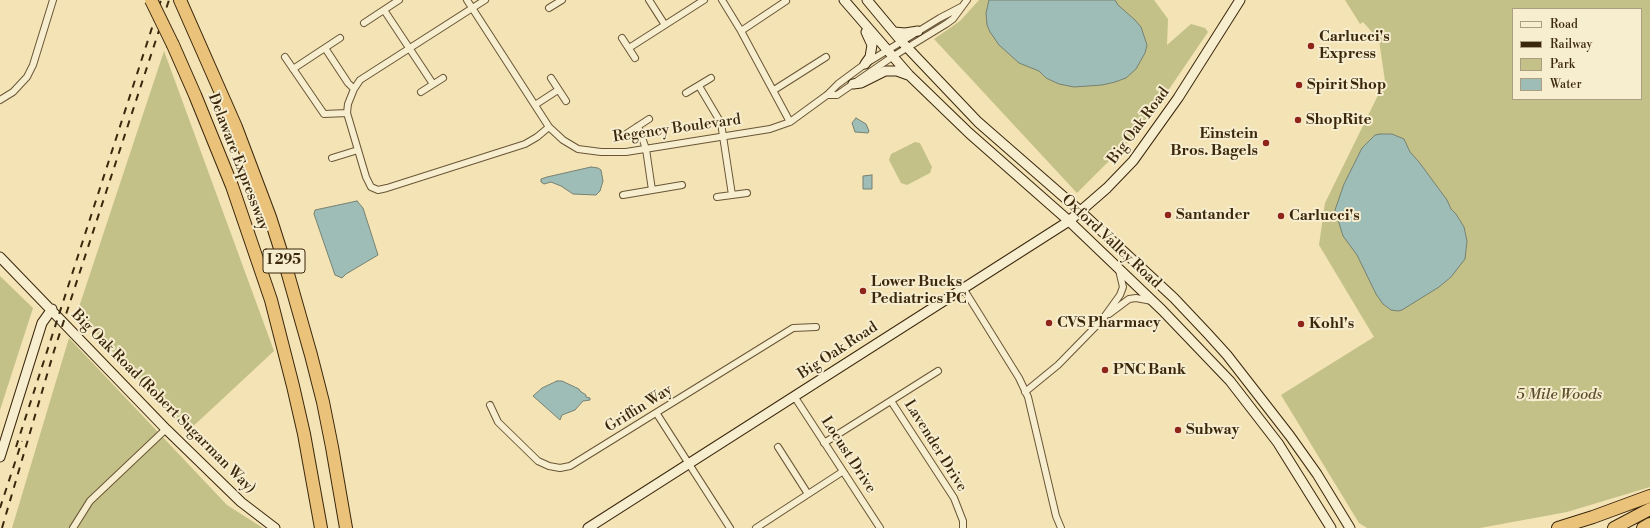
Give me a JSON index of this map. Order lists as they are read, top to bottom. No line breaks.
{"streets":{"highway":["Delaware Expressway","I 295"],"main road":["Big Oak Road","Oxford Valley Road","Big Oak Road (Robert Sugarman Way)"],"street":["Regency Boulevard","Griffin Way","Lavender Drive","Locust Drive"]},"crossings":[["Big Oak Road","Oxford Valley Road"],["Big Oak Road","Locust Drive"],["Regency Boulevard","Oxford Valley Road"]],"parks":["5 Mile Woods"],"places":["Carlucci's Express","Spirit Shop","ShopRite","Einstein Bros. Bagels","Santander","Carlucci's","Lower Bucks Pediatrics PC","CVS Pharmacy","Kohl's","PNC Bank","Subway"],"legend":["Road","Railway","Park","Water"]}
